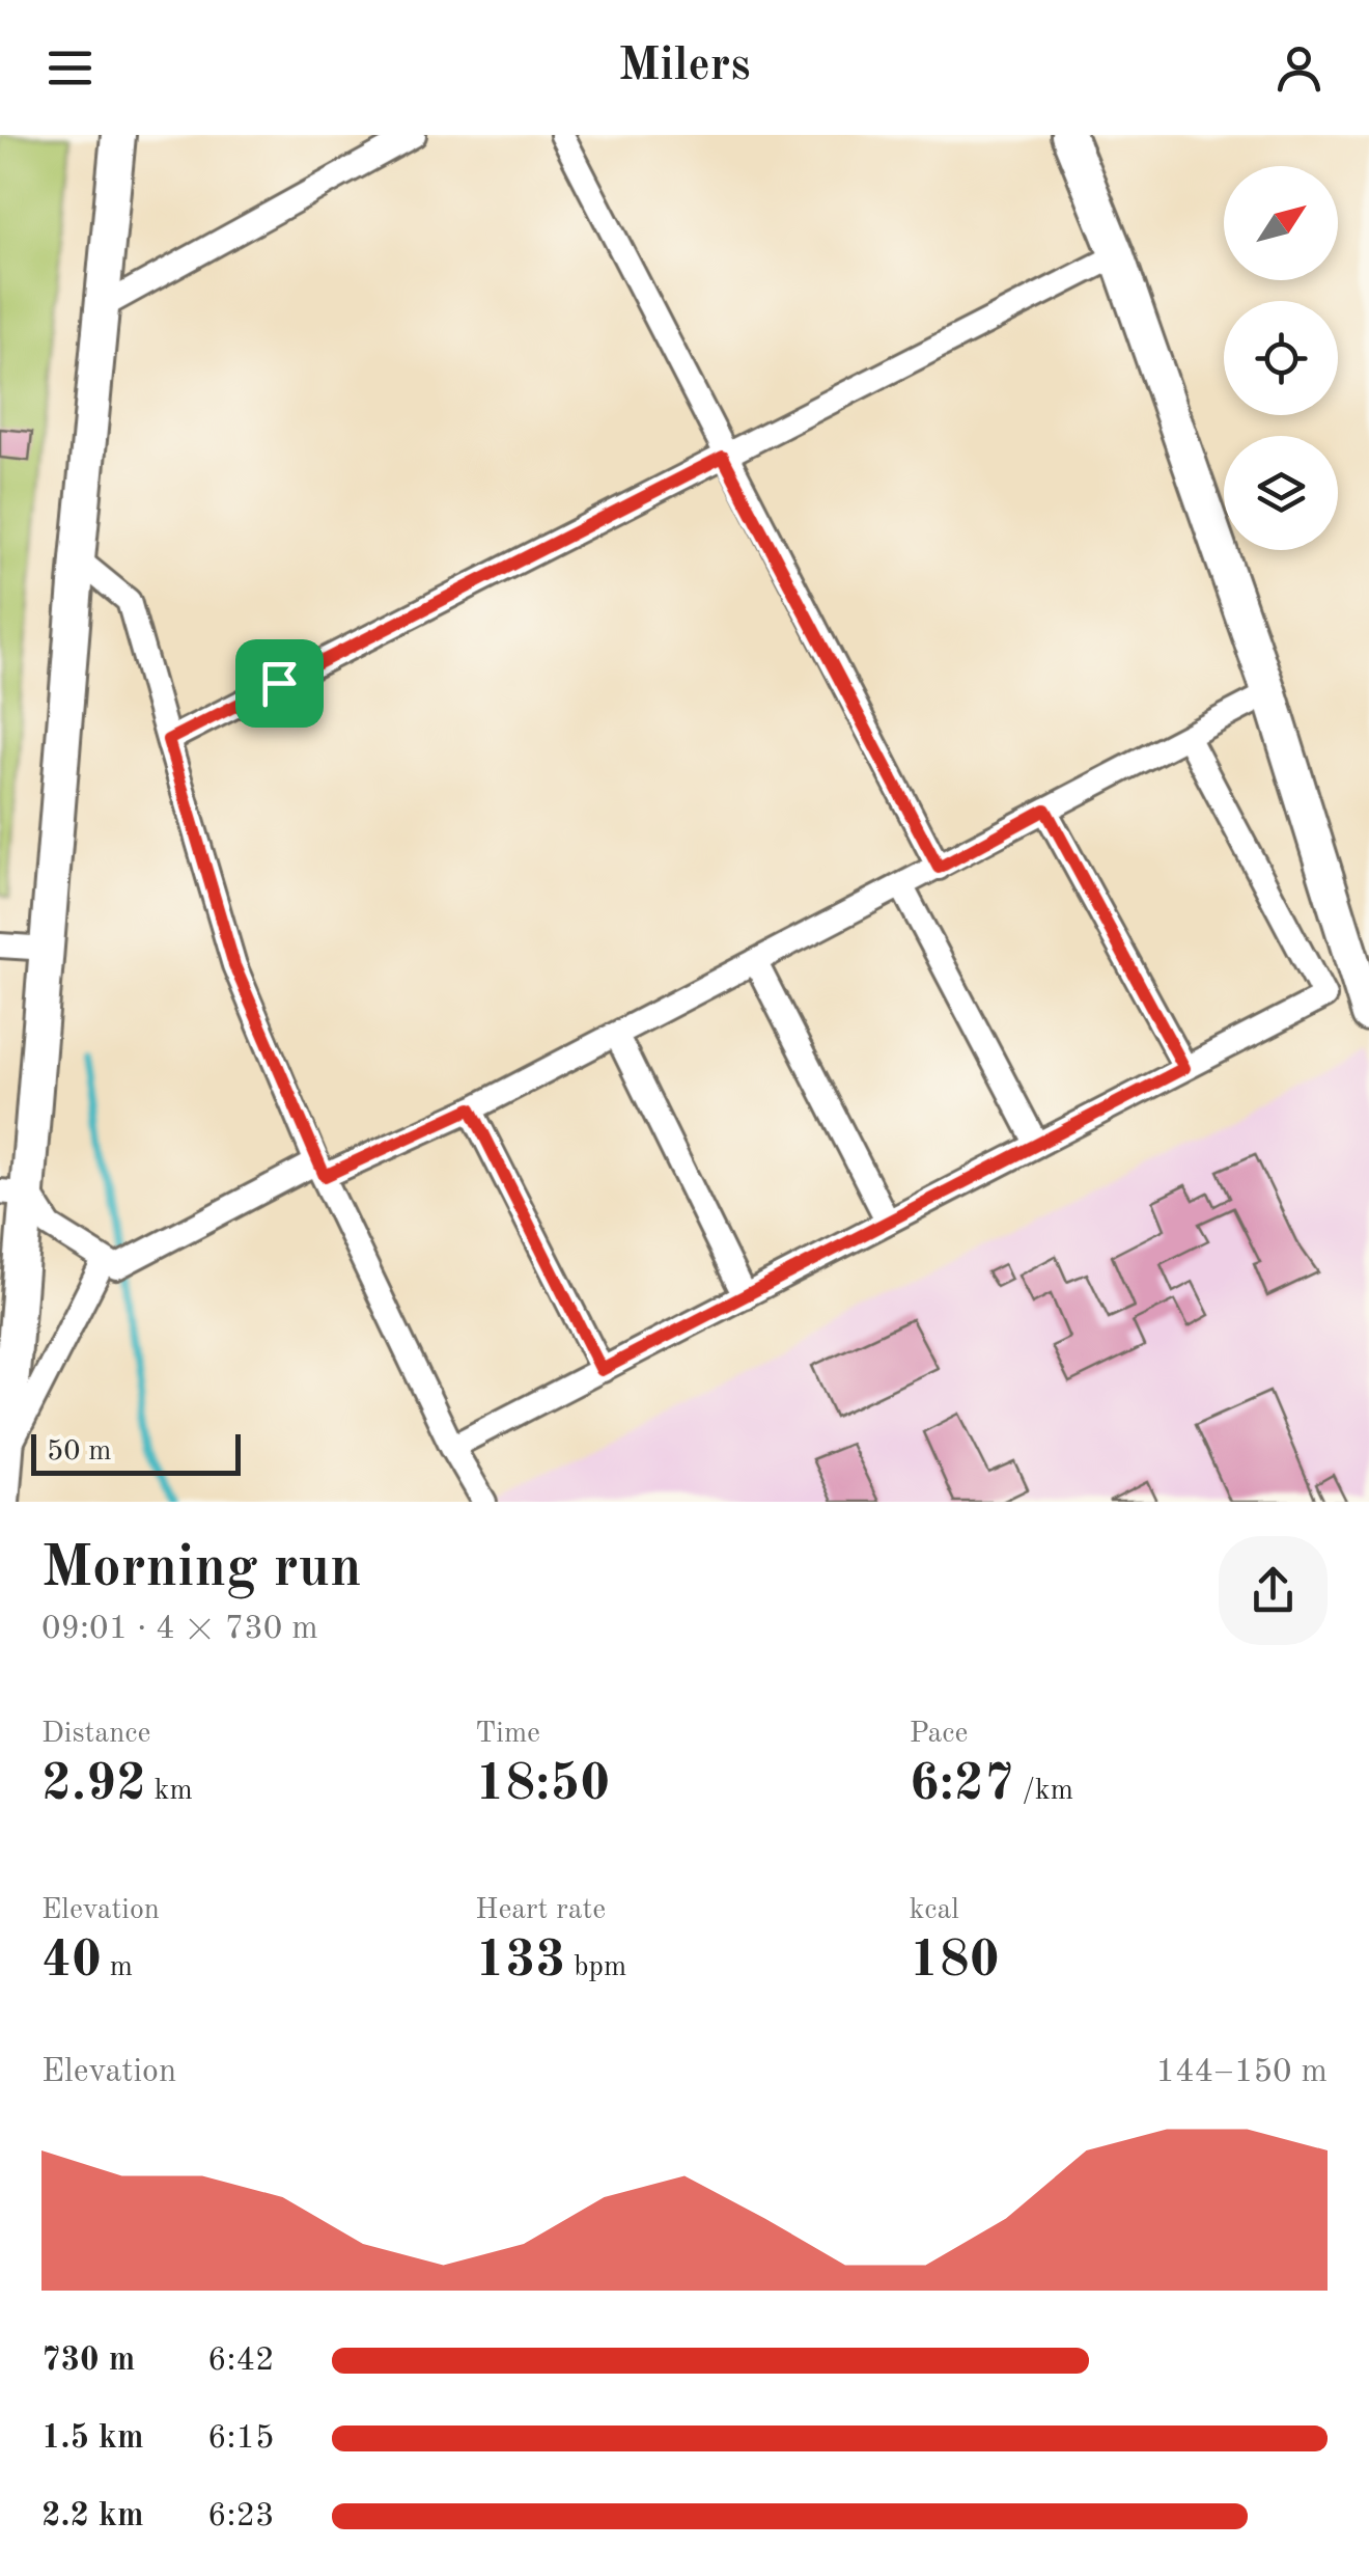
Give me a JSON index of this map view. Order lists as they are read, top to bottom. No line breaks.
{"scale_bar":"50 m","north":"top right","page":{"header":"Milers","scale":"50 m","heading":["Morning run","09:01 · 4 × 730 m"],"stats":[["Distance","2.92 km"],["Time","18:50"],["Pace","6:27 /km"],["Elevation","40 m"],["Heart rate","133 bpm"],["kcal","180"]],"chart":["Elevation","144–150 m"],"list":[{"name":"730 m","note":"6:42"},{"name":"1.5 km","note":"6:15"},{"name":"2.2 km","note":"6:23"}]}}
